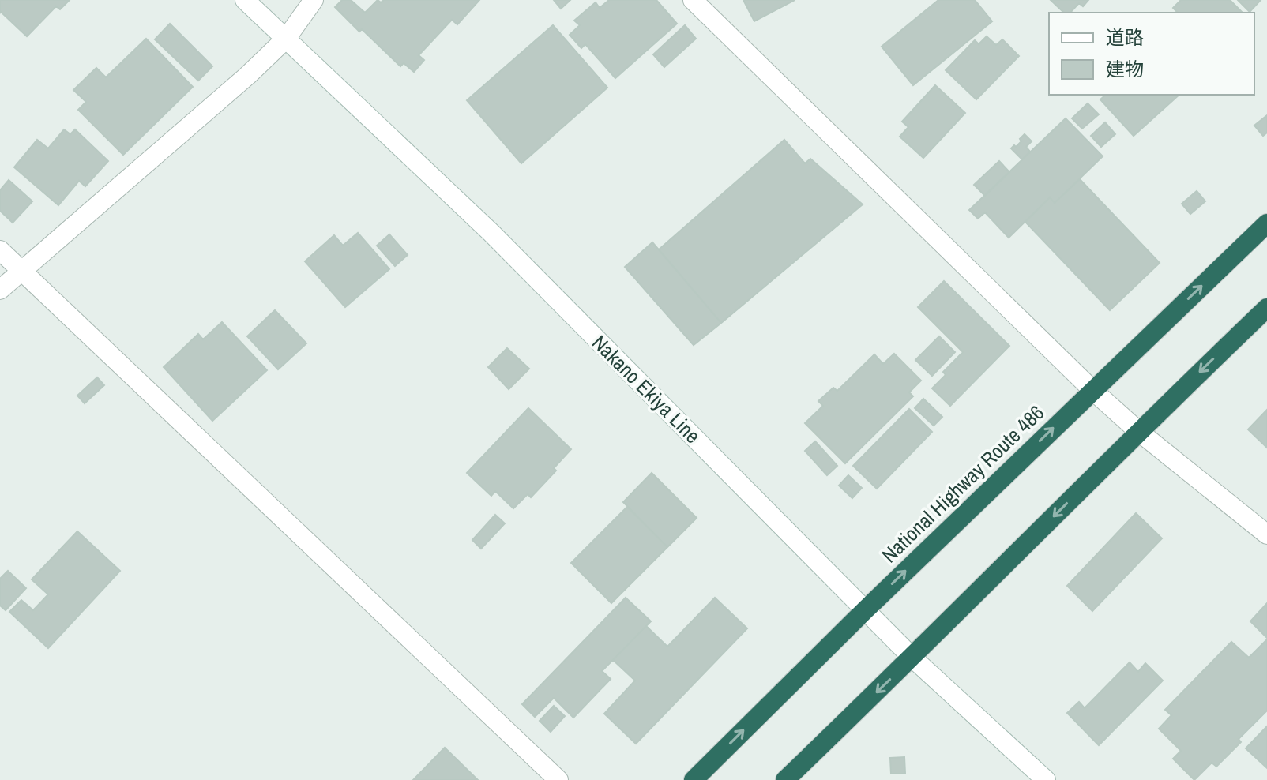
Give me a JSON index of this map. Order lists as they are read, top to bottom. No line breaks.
{"streets":{"highway":["National Highway Route 486"],"street":["Nakano Ekiya Line"]},"crossings":[["Nakano Ekiya Line","National Highway Route 486"]],"legend":["道路","建物"]}
